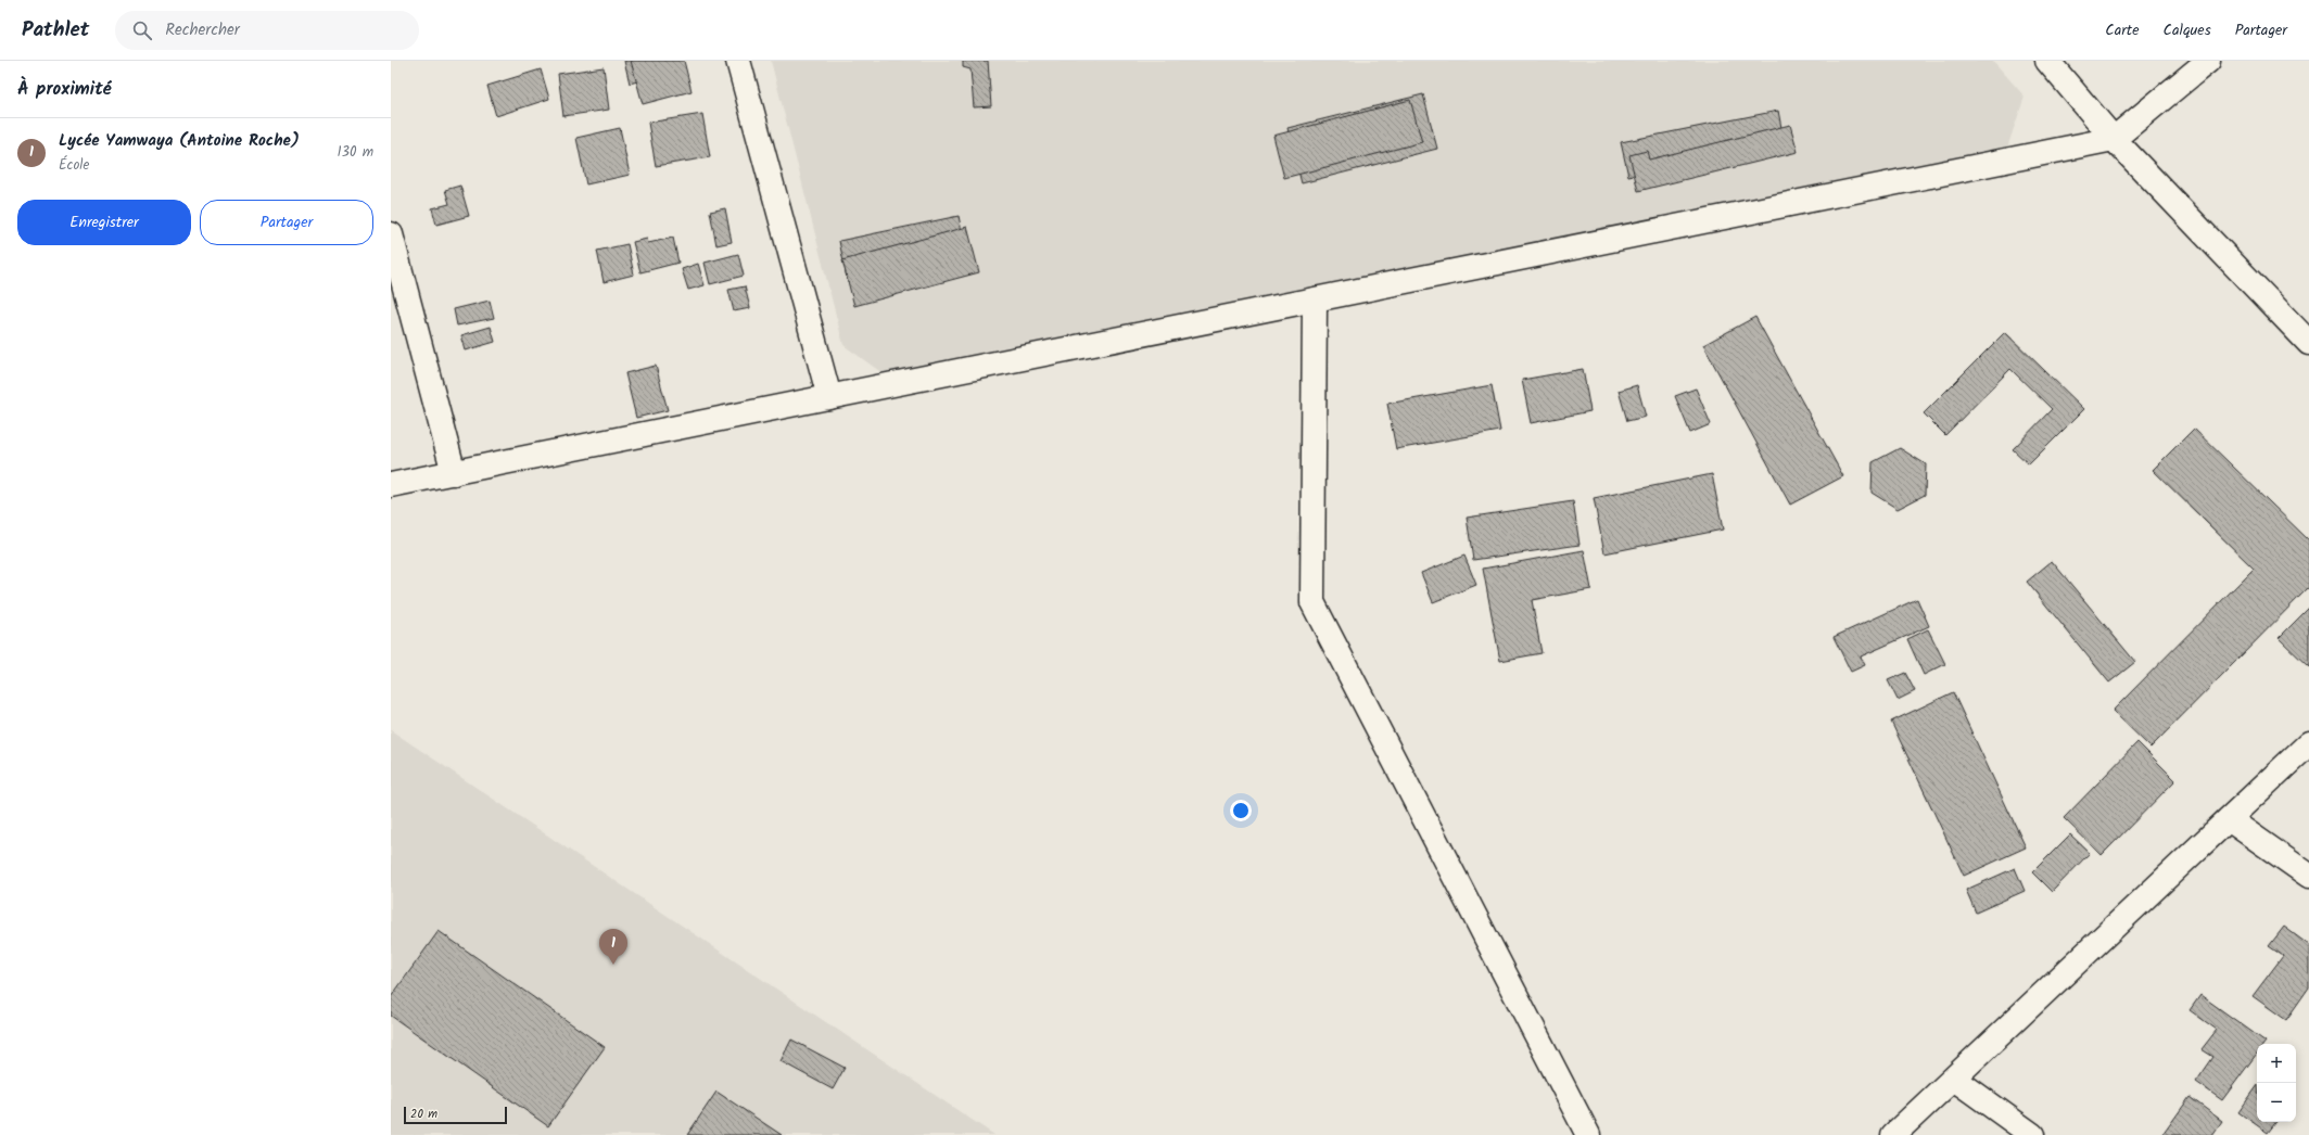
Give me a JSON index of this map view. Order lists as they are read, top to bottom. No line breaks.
{"scale_bar":"20 m","page":{"header":"Pathlet","search":"Rechercher","nav":["Carte","Calques","Partager"],"heading":"À proximité","list":[{"mark":"1","name":"Lycée Yamwaya (Antoine Roche)","note":"École","value":"130 m"}],"buttons":["Enregistrer","Partager"],"pins":"1","map_buttons":["+","−"],"scale":"20 m"}}
